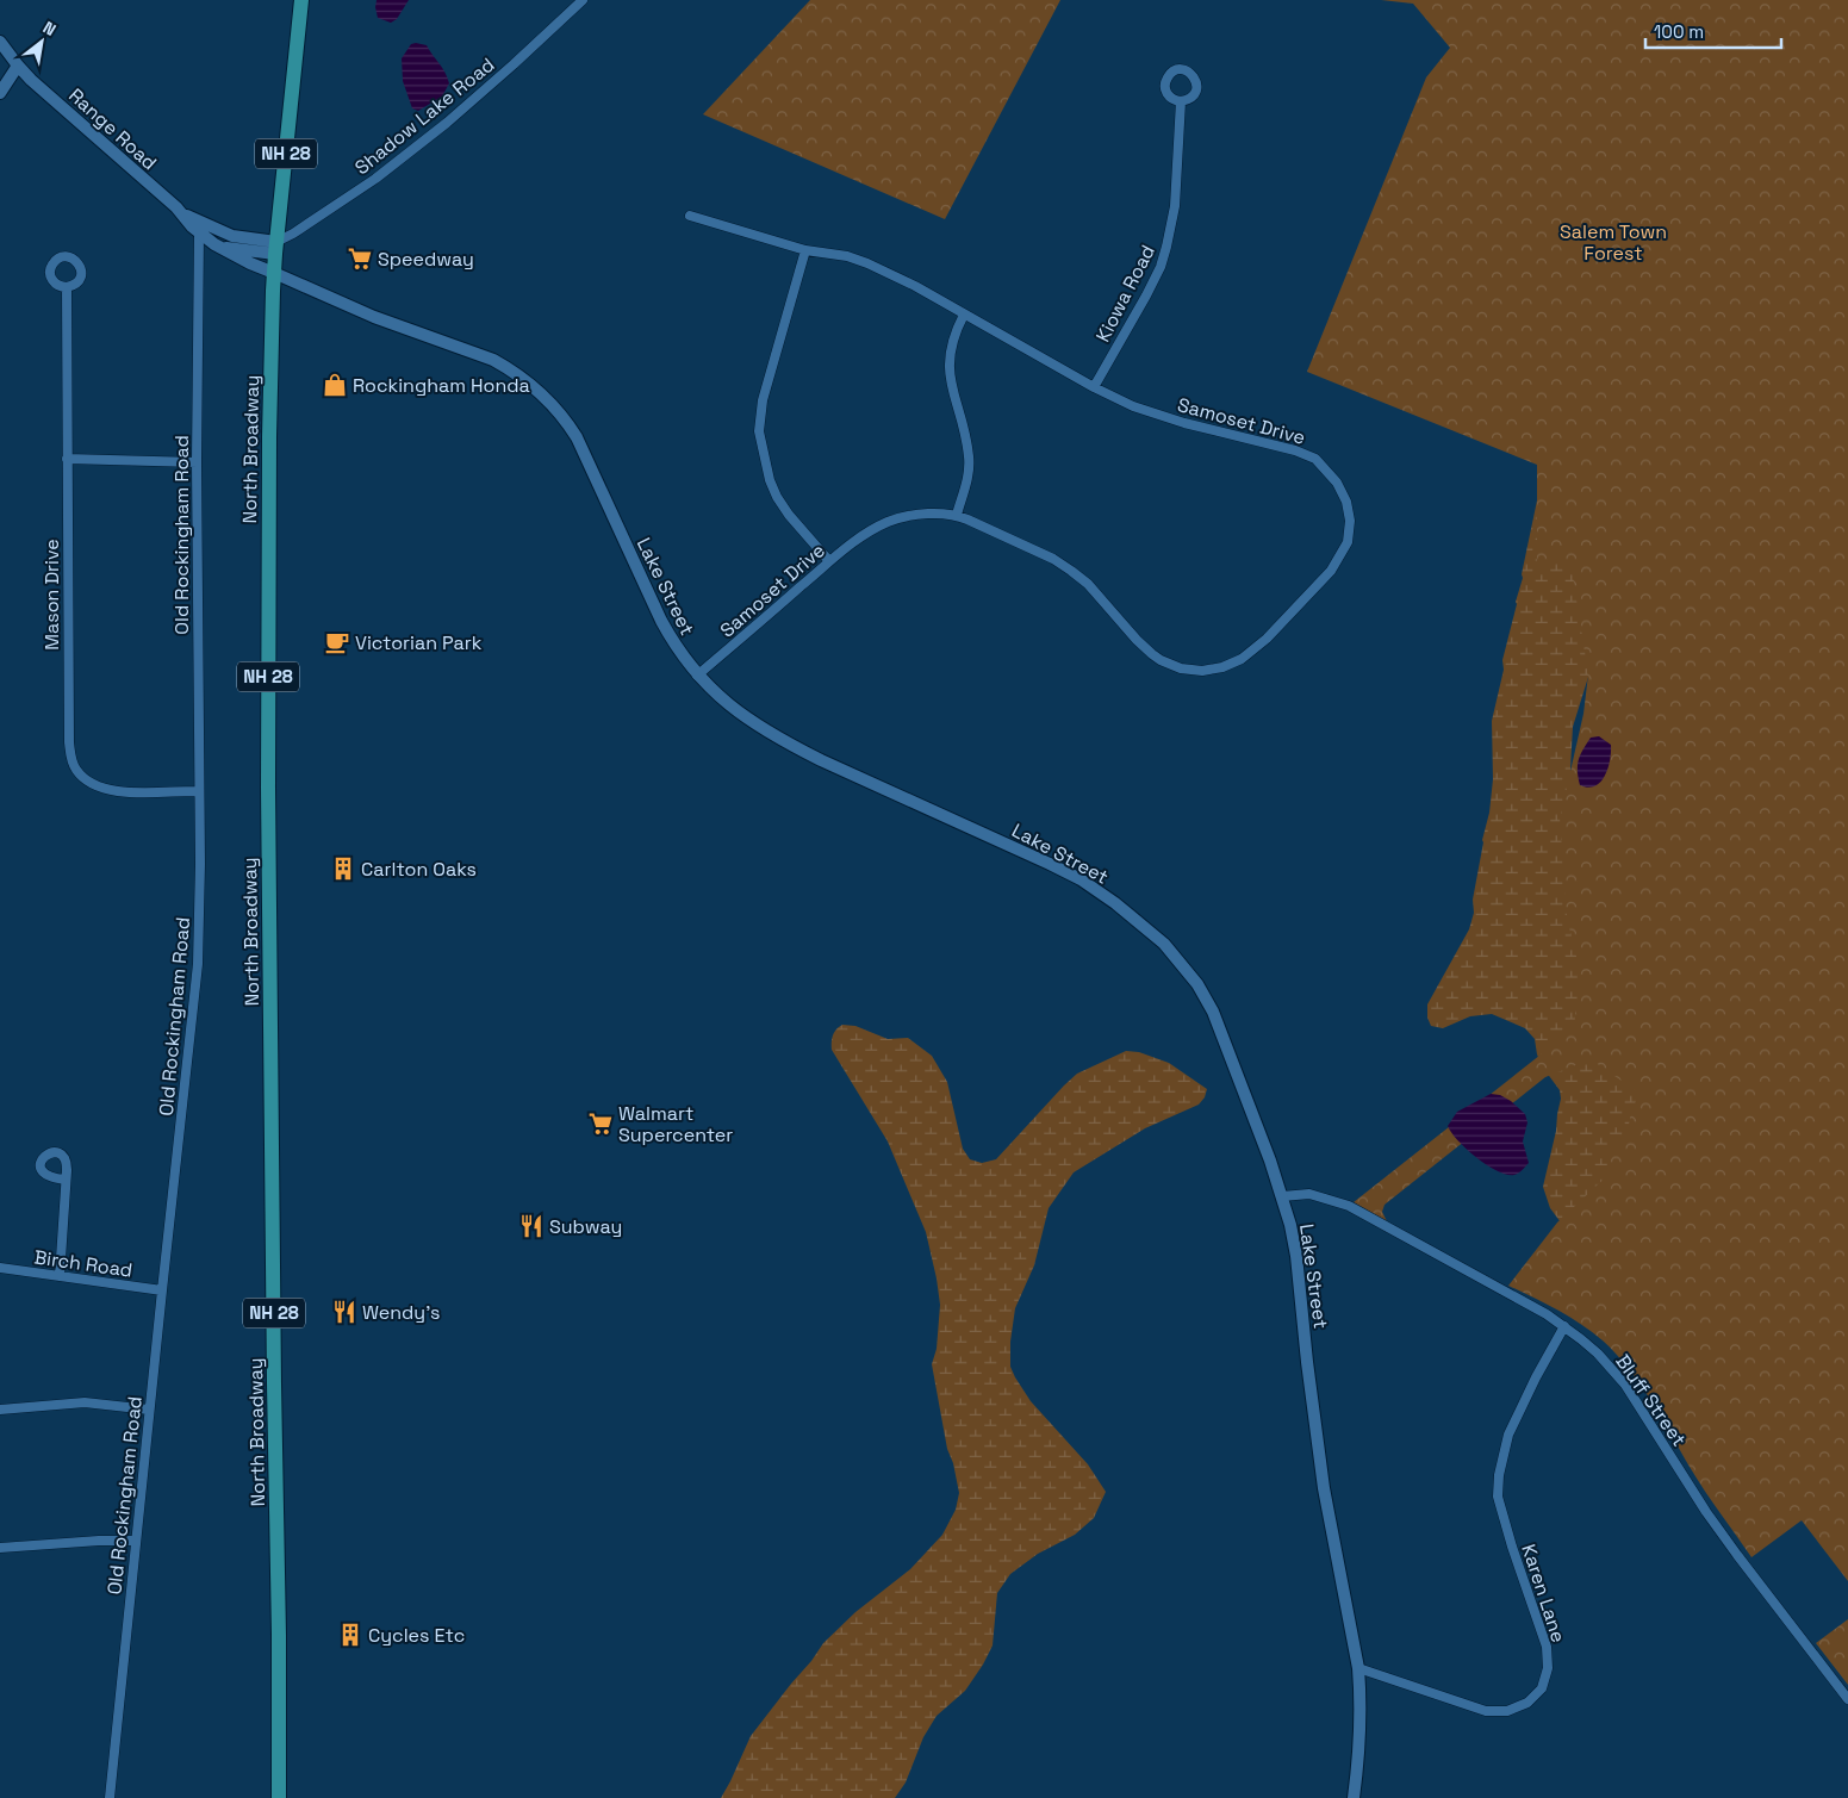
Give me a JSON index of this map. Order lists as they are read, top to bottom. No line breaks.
{"streets":{"main road":["NH 28","North Broadway"],"street":["Shadow Lake Road","Range Road","Kiowa Road","Samoset Drive","Old Rockingham Road","Lake Street","Mason Drive","Birch Road","Bluff Street","Karen Lane"]},"crossings":[["Shadow Lake Road","Range Road"],["Shadow Lake Road","North Broadway"],["Range Road","North Broadway"],["Range Road","Old Rockingham Road"],["Range Road","Lake Street"],["Kiowa Road","Samoset Drive"],["Samoset Drive","Lake Street"],["North Broadway","Lake Street"],["Old Rockingham Road","Mason Drive"],["Old Rockingham Road","Birch Road"],["Lake Street","Bluff Street"],["Lake Street","Karen Lane"],["Bluff Street","Karen Lane"]],"parks":["Salem Town Forest"],"places":{"supermarket":["Speedway","Walmart Supercenter"],"shop":["Rockingham Honda"],"cafe":["Victorian Park"],"building":["Carlton Oaks","Cycles Etc"],"restaurant":["Subway","Wendy's"]},"scale_bar":"100 m","north":"top right"}
